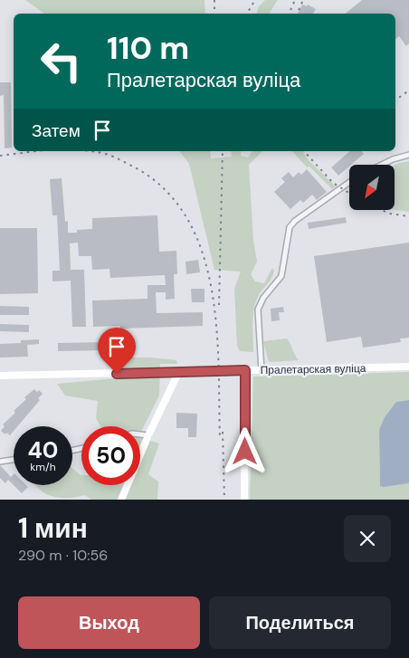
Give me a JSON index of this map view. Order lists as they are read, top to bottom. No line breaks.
{"streets":{"main road":["Пралетарская вуліца"]},"north":"bottom left","page":{"turn":["110 m","Пралетарская вуліца"],"then":"Затем","speed":"40 km/h","limit":"50","heading":["1 мин","290 m · 10:56"],"buttons":["Выход","Поделиться"]}}
